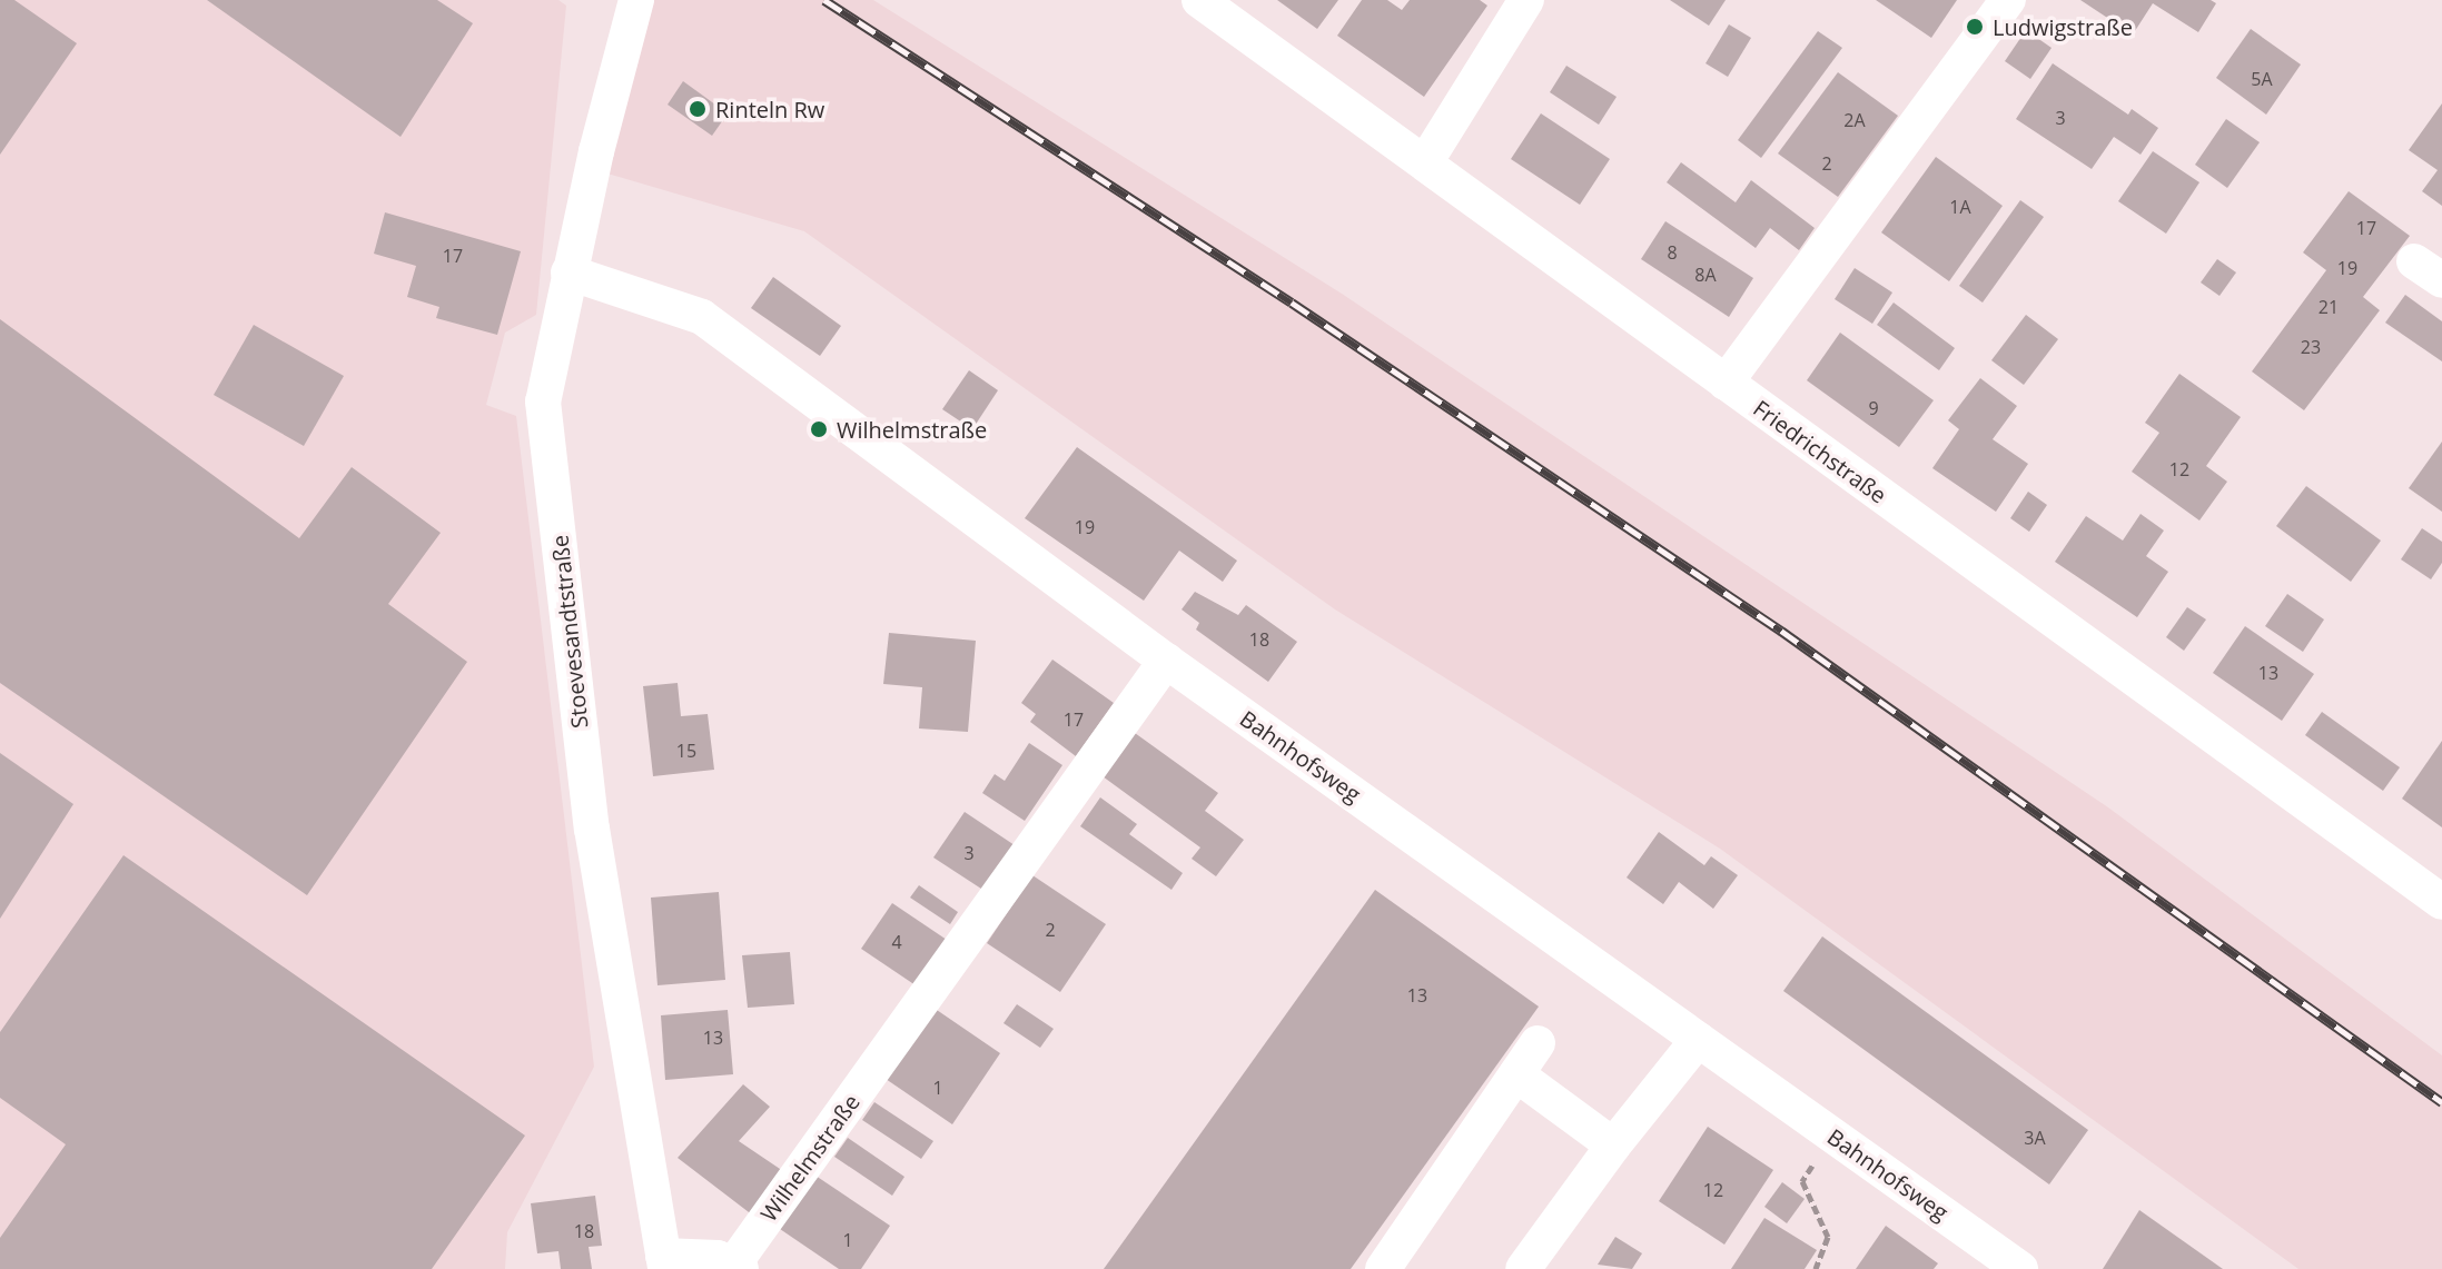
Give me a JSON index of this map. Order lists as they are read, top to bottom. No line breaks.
{"streets":{"street":["Friedrichstraße","Stoevesandtstraße","Bahnhofsweg","Wilhelmstraße"]},"crossings":[["Stoevesandtstraße","Bahnhofsweg"],["Bahnhofsweg","Wilhelmstraße"]],"places":["Ludwigstraße","Rinteln Rw","Wilhelmstraße"],"house_numbers":["5A","3","2A","2","1A","17","8","17","19","8A","21","23","9","12","19","18","13","17","15","3","2","4","13","13","1","3A","12","18","1"]}
